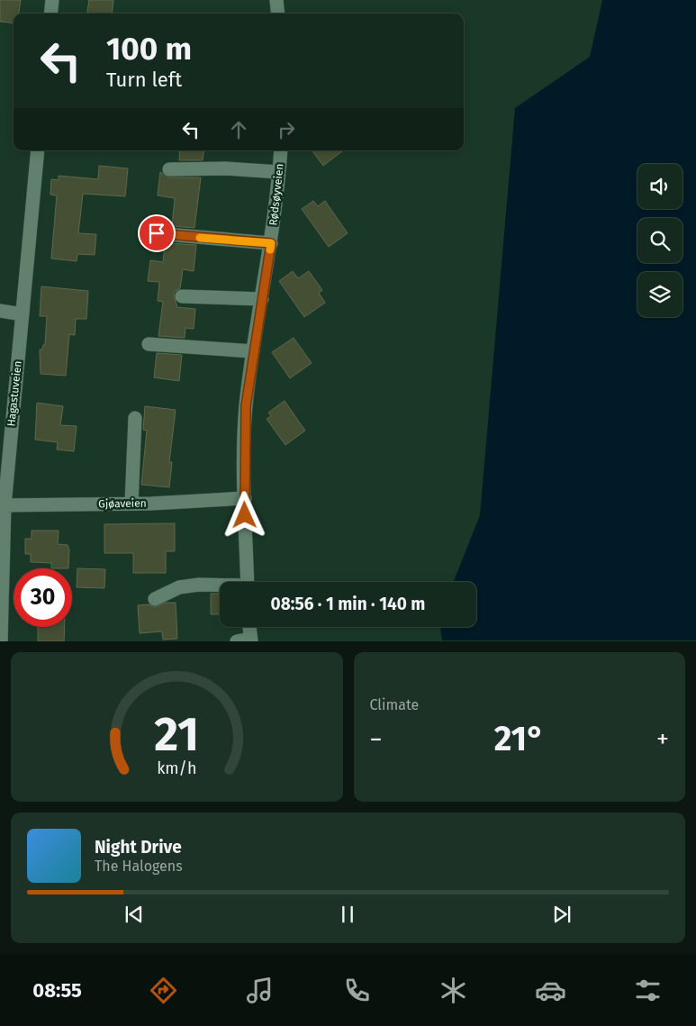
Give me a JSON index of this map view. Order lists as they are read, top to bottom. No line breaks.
{"streets":{"street":["Rødsøyveien","Hagastuveien","Gjøaveien"]},"crossings":[["Rødsøyveien","Gjøaveien"],["Hagastuveien","Gjøaveien"]],"page":{"turn":["100 m","Turn left"],"limit":"30","trip":"08:56 · 1 min · 140 m","tile":"Climate","heat":["−","21°","+"],"song":["Night Drive","The Halogens"],"tabs":"08:55","gauge":["21","km/h"]}}
